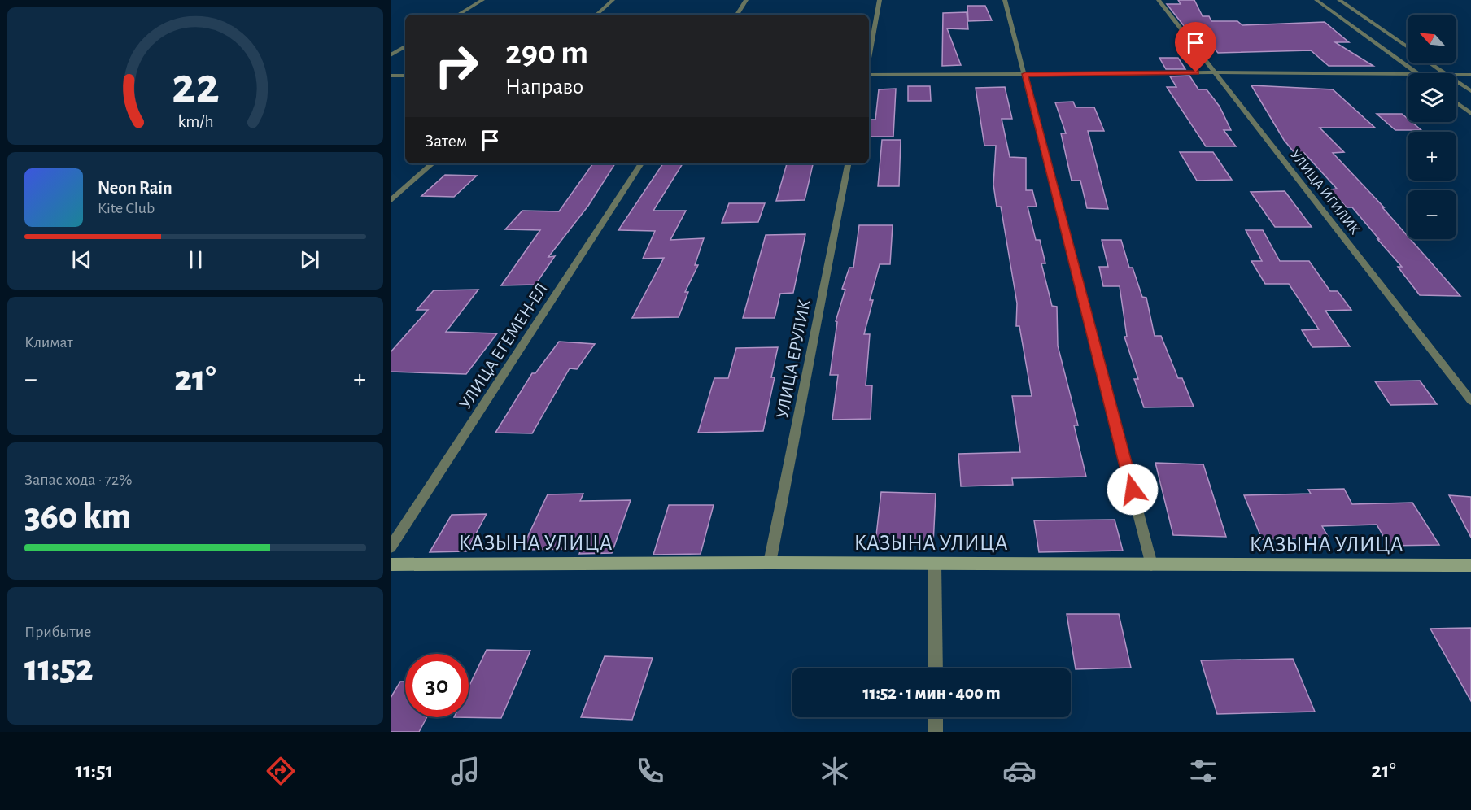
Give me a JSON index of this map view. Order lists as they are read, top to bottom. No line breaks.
{"streets":{"street":["УЛИЦА ИГИЛИК","УЛИЦА ЕГЕМЕН-ЕЛ","УЛИЦА ЕРУЛИК","КАЗЫНА УЛИЦА"]},"crossings":[["УЛИЦА ЕРУЛИК","КАЗЫНА УЛИЦА"]],"north":"top left","page":{"map_buttons":["+","−"],"turn":["290 m","Направо"],"then":"Затем","song":["Neon Rain","Kite Club"],"tile":["Климат",["Запас хода · 72%","360 km"],["Прибытие","11:52"]],"heat":["−","21°","+"],"limit":"30","trip":"11:52 · 1 мин · 400 m","tabs":["11:51","21°"],"gauge":["22","km/h"]}}
